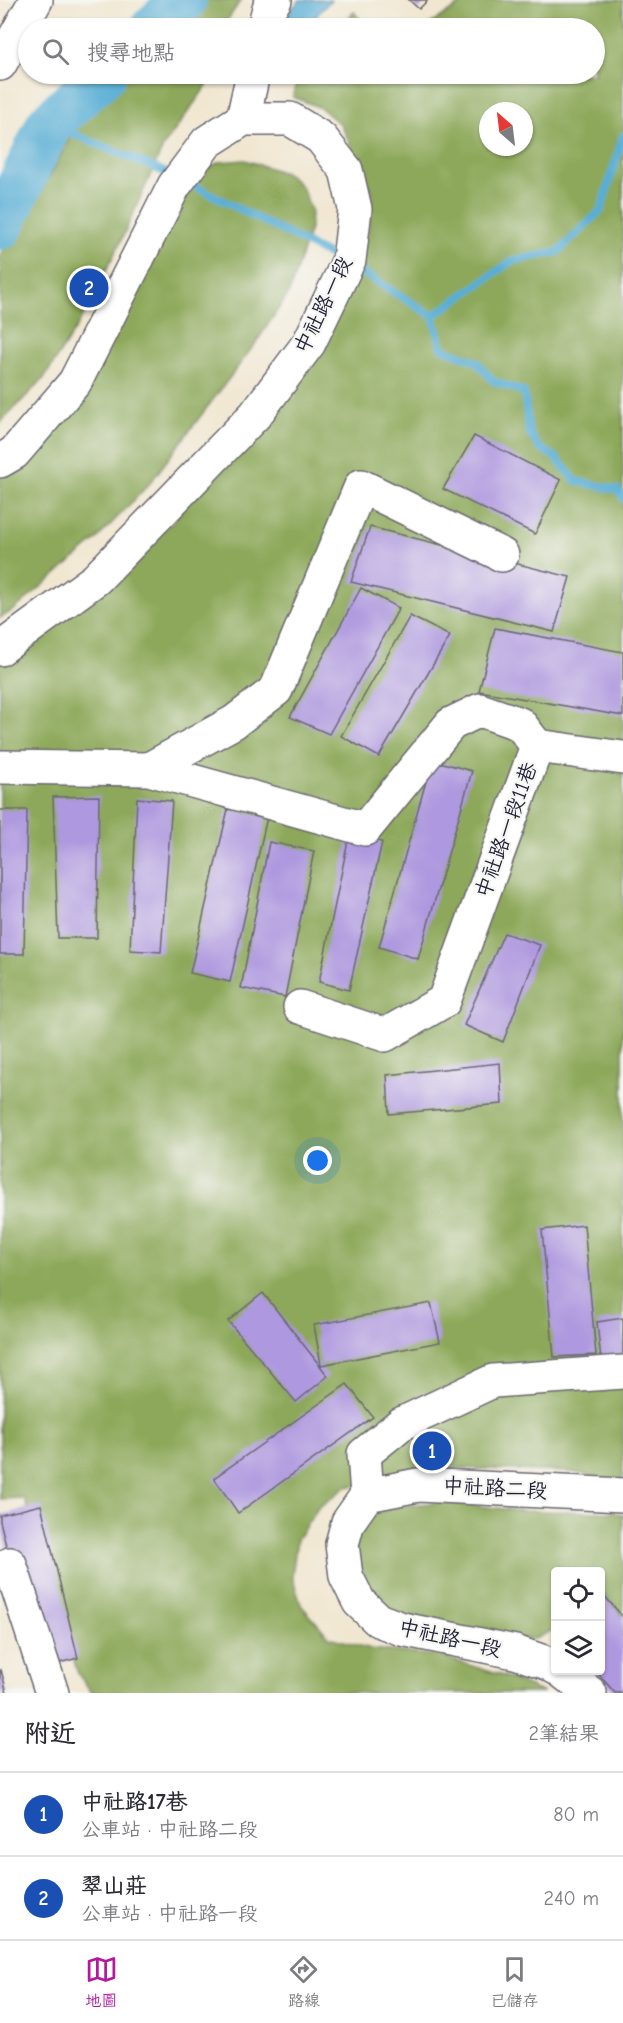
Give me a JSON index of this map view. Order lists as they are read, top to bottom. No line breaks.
{"streets":{"street":["中社路一段","中社路一段11巷","中社路二段"]},"crossings":[["中社路一段","中社路二段"]],"north":"top left","page":{"search":"搜尋地點","pins":["2","1"],"heading":["附近","2筆結果"],"list":[{"mark":"1","name":"中社路17巷","note":"公車站 · 中社路二段","value":"80 m"},{"mark":"2","name":"翠山莊","note":"公車站 · 中社路一段","value":"240 m"}],"nav":["地圖","路線","已儲存"]}}
